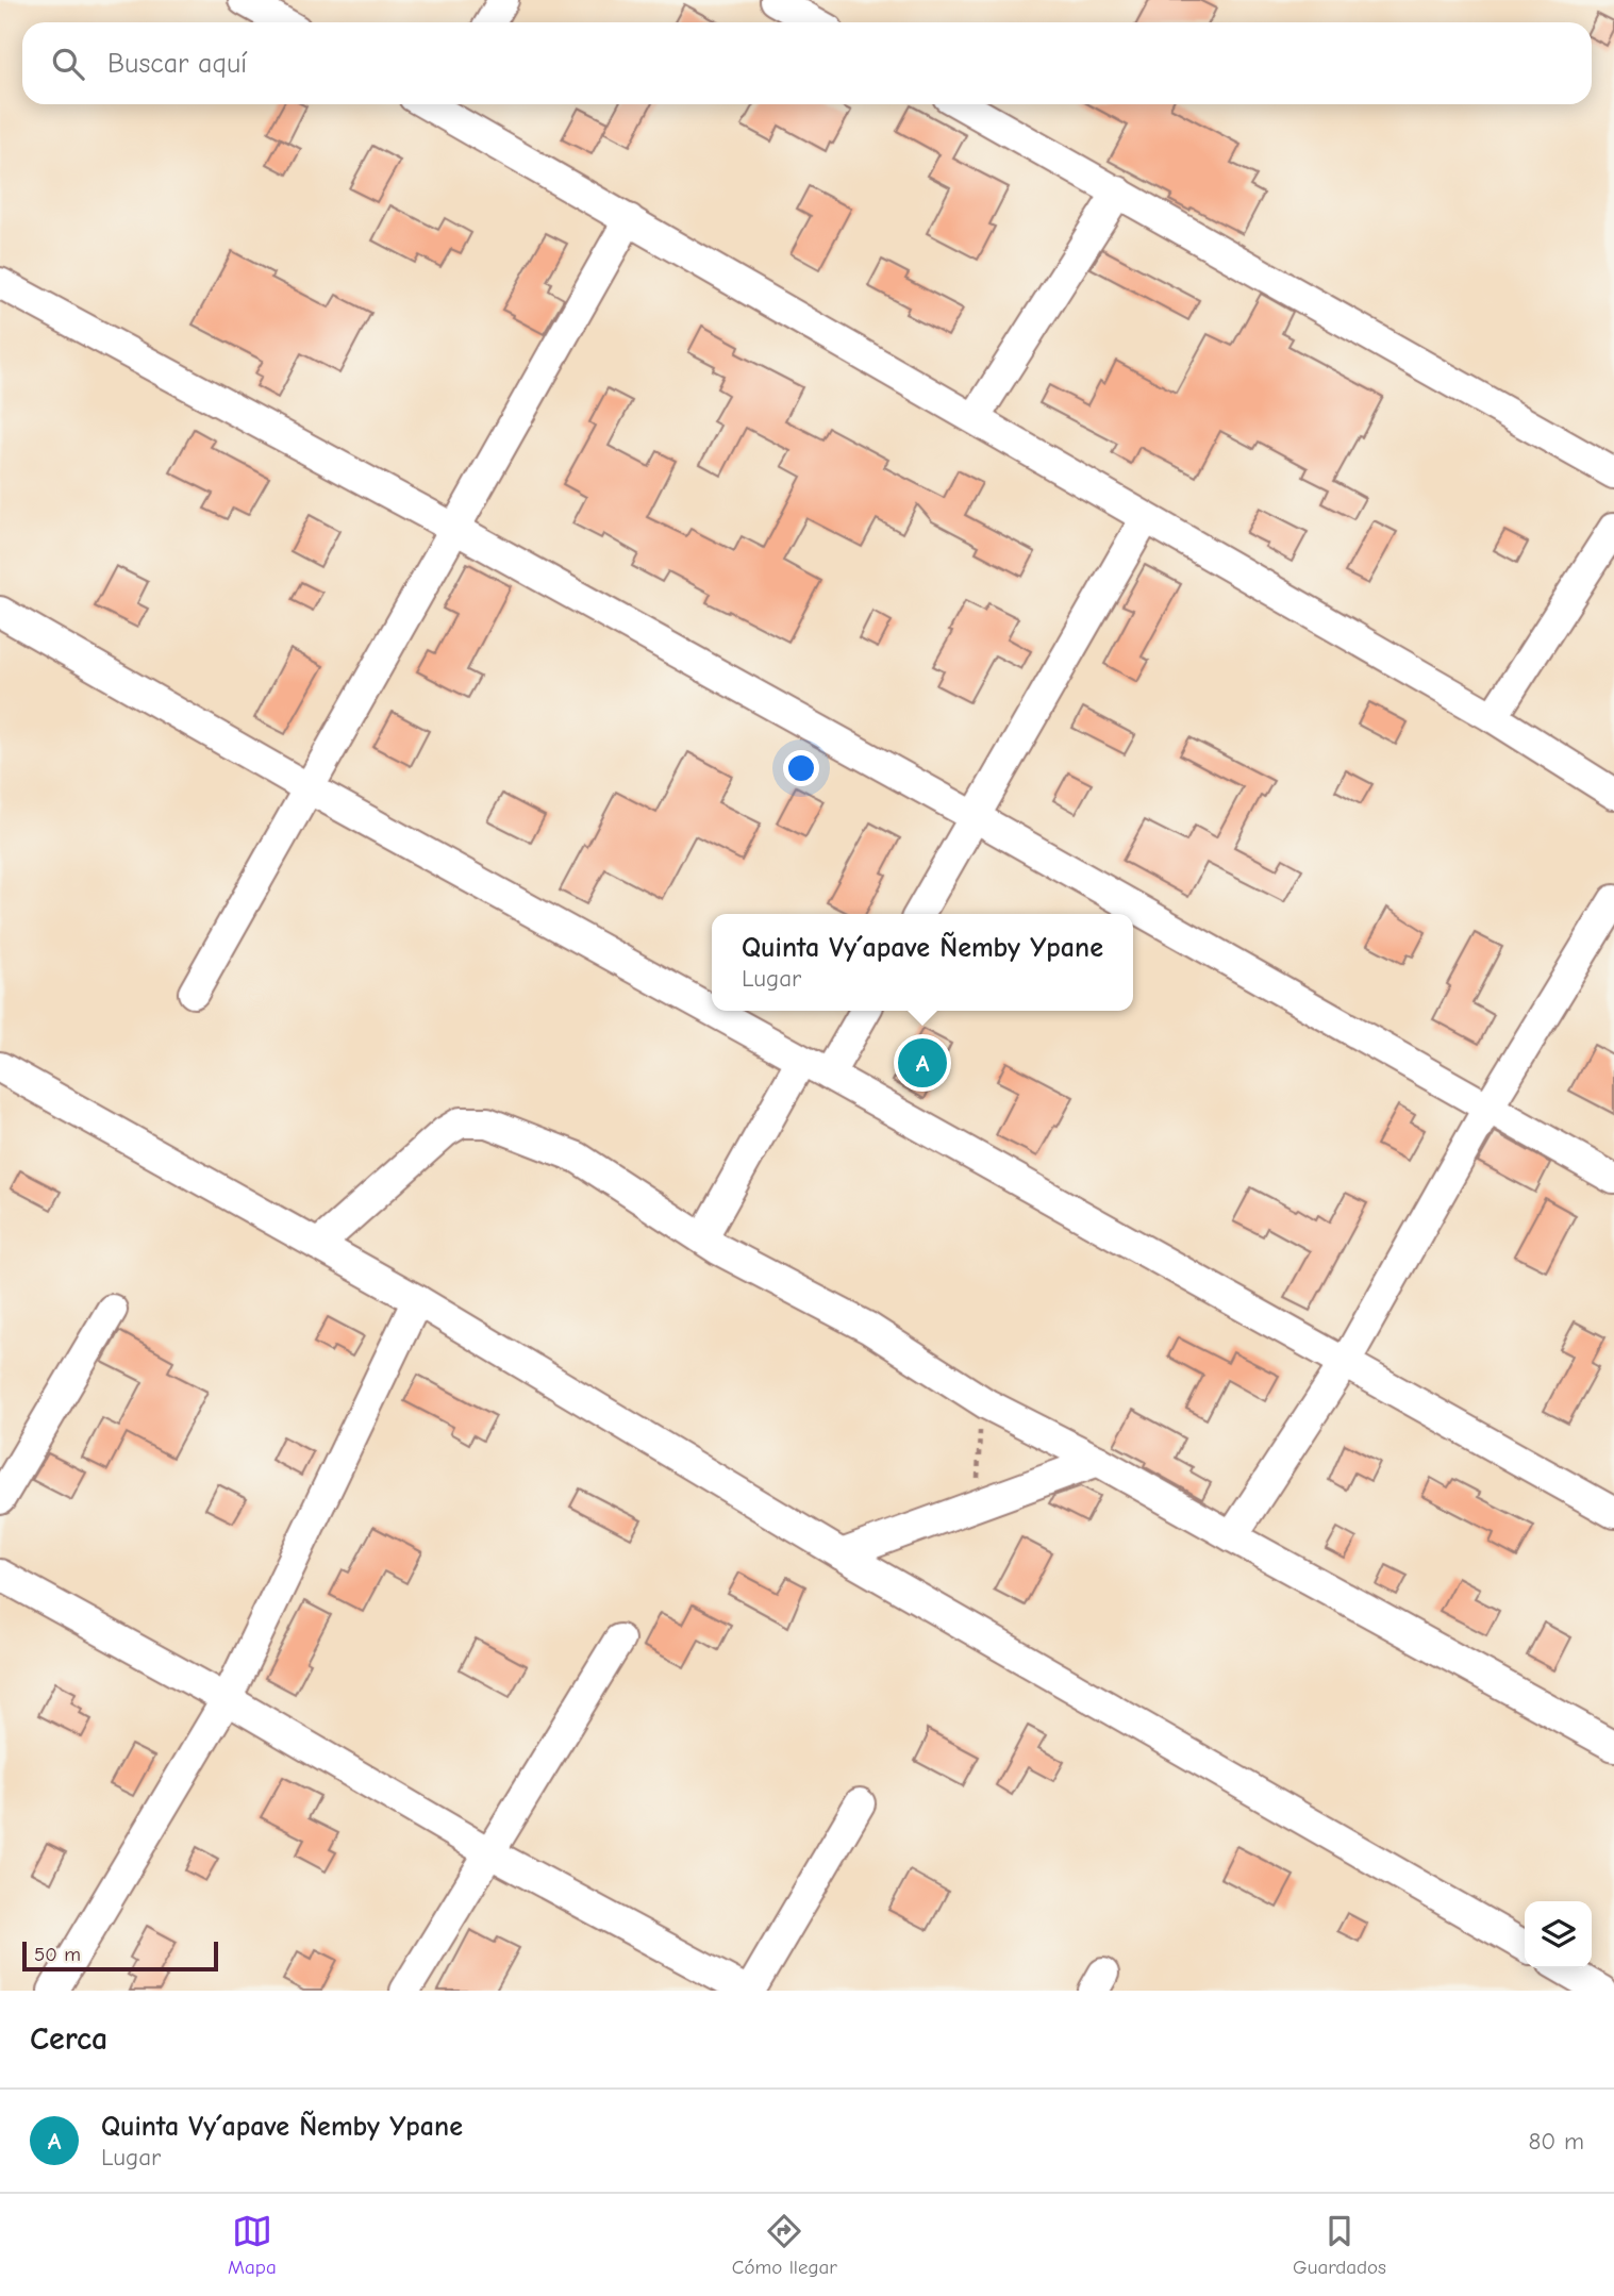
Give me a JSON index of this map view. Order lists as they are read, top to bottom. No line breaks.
{"scale_bar":"50 m","page":{"search":"Buscar aquí","popup":["Quinta Vy´apave Ñemby Ypane","Lugar"],"pins":"A","scale":"50 m","heading":"Cerca","list":[{"mark":"A","name":"Quinta Vy´apave Ñemby Ypane","note":"Lugar","value":"80 m"}],"nav":["Mapa","Cómo llegar","Guardados"]}}
